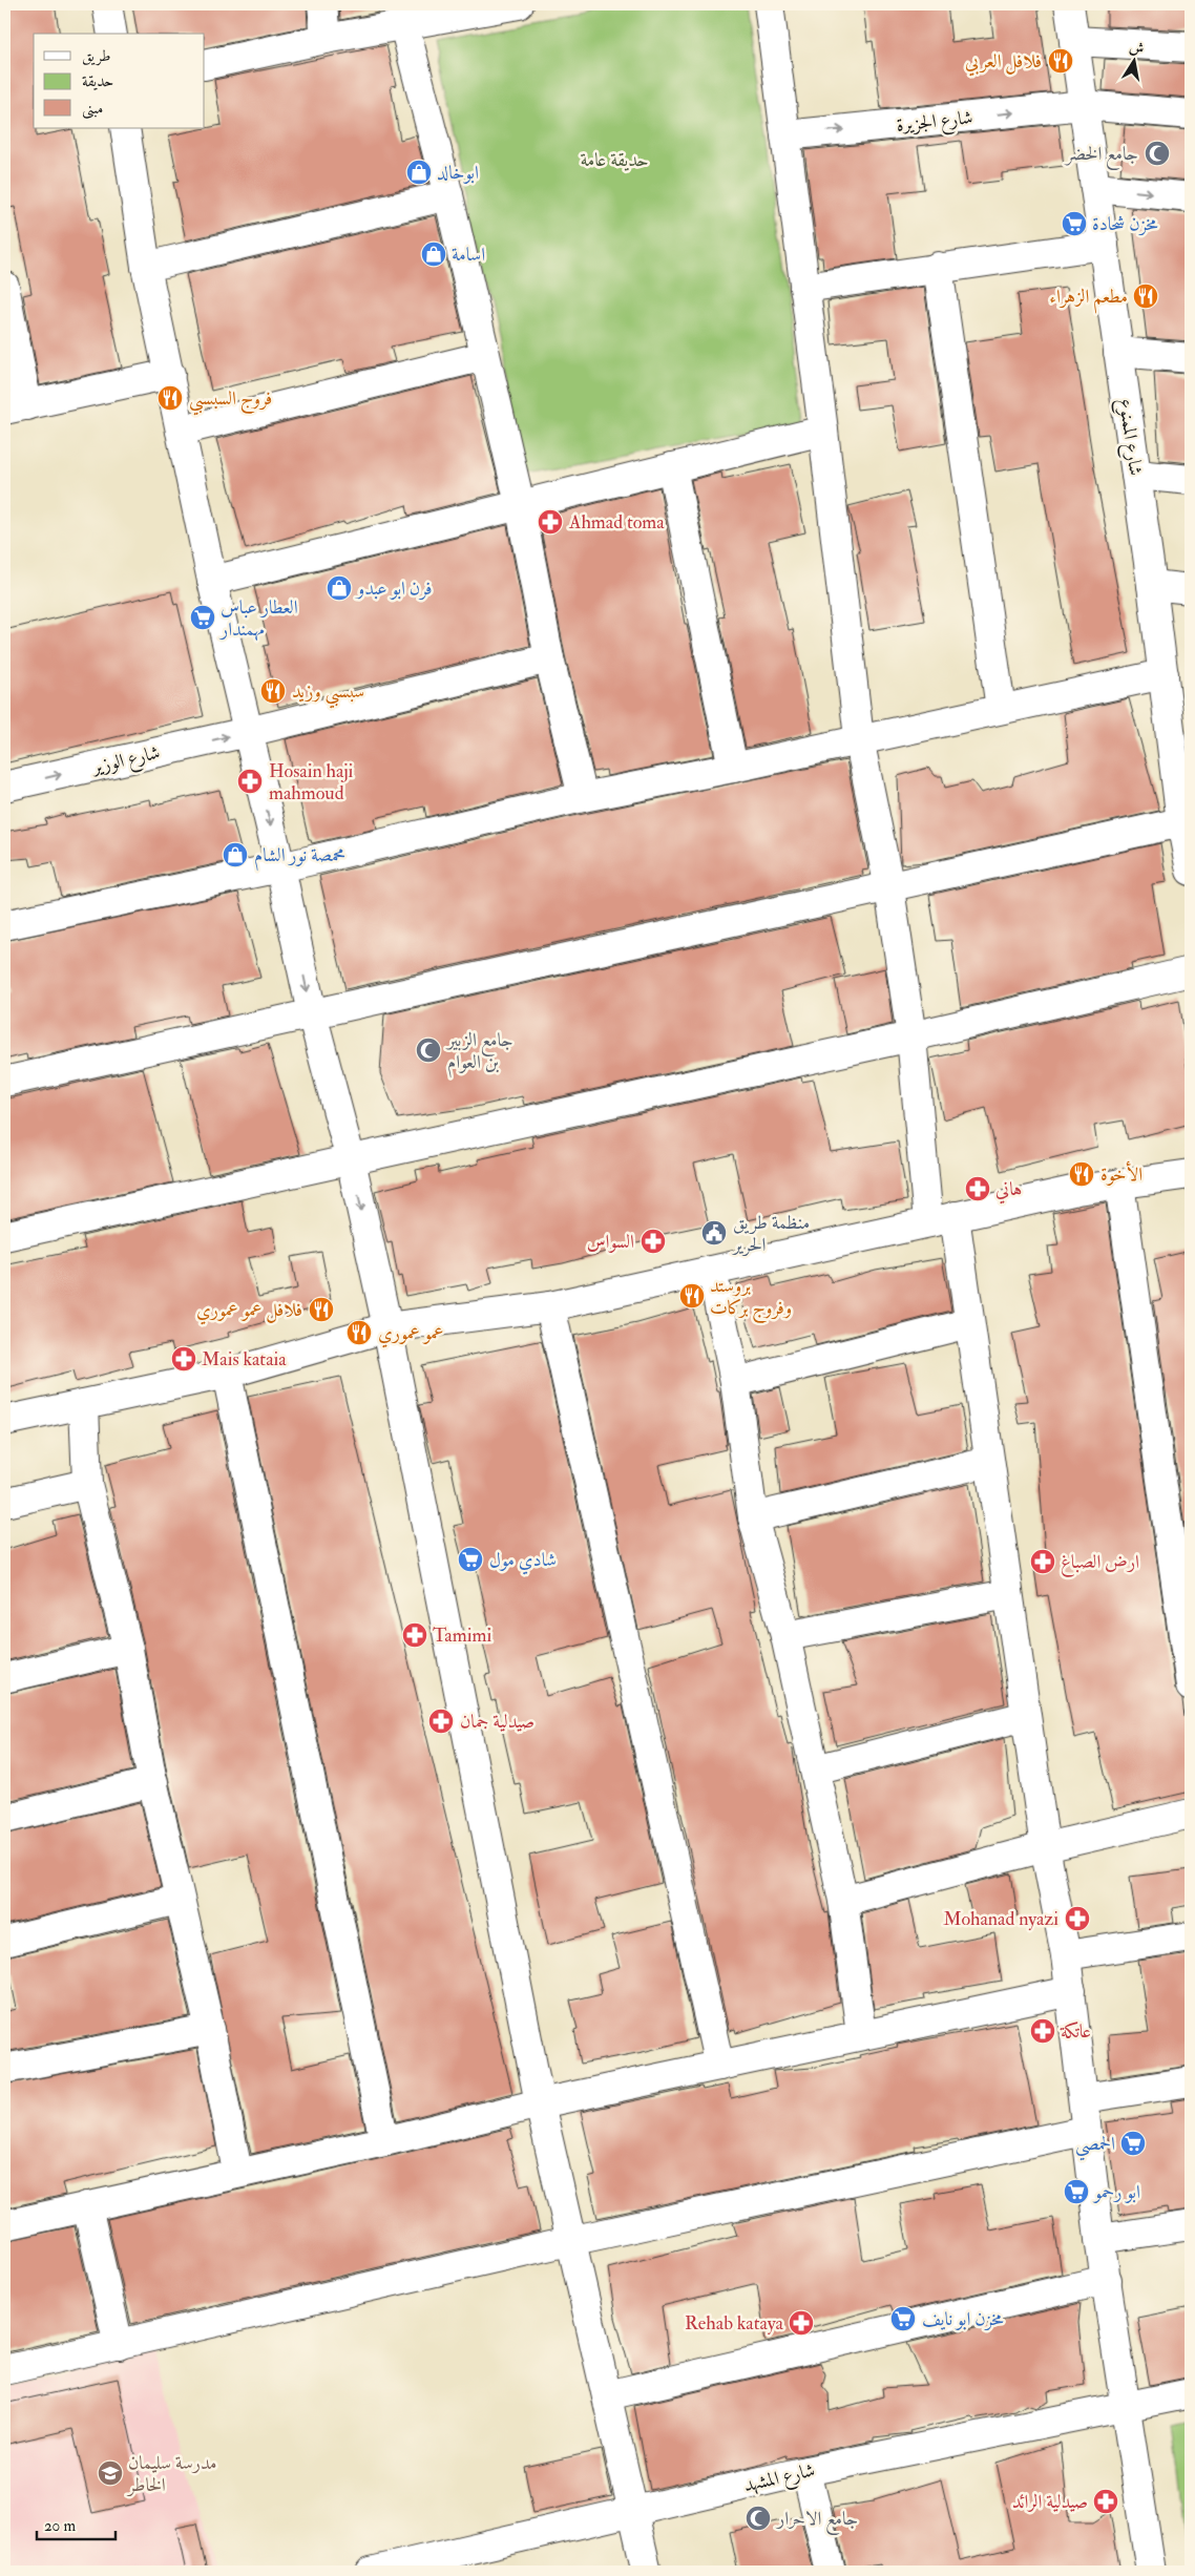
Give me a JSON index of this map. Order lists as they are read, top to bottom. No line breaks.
{"streets":{"street":["شارع الجزيرة","شارع الممنوع","شارع الوزير","شارع المشهد"]},"crossings":[["شارع الجزيرة","شارع الممنوع"]],"parks":["حديقة عامة"],"places":{"restaurant":["فلافل العربي","مطعم الزهراء","فروج السبسبي","سبسبي وزيد","الأخوة","بروستد وفروج بركات","فلافل عمو عموري","عمو عموري"],"mosque":["جامع الخضر","جامع الزبير بن العوام","جامع الاحرار"],"shop":["ابوخالد","اسامة","فرن ابو عبدو","محمصة نور الشام"],"supermarket":["مخزن شحادة","العطار عباس مهمندار","شادي مول","الحمصي","ابو رحمو","مخزن ابو نايف"],"pharmacy":["Ahmad toma","Hosain haji mahmoud","هاني","السواس","Mais kataia","ارض الصباغ","Tamimi","صيدلية جمان","Mohanad nyazi","عاتكة","Rehab kataya","صيدلية الرائد"],"public building":["منظمة طريق الحرير"],"school or university":["مدرسة سليمان الخاطر"]},"legend":["طريق","حديقة","مبنى"],"scale_bar":"20 m","north":"top"}
